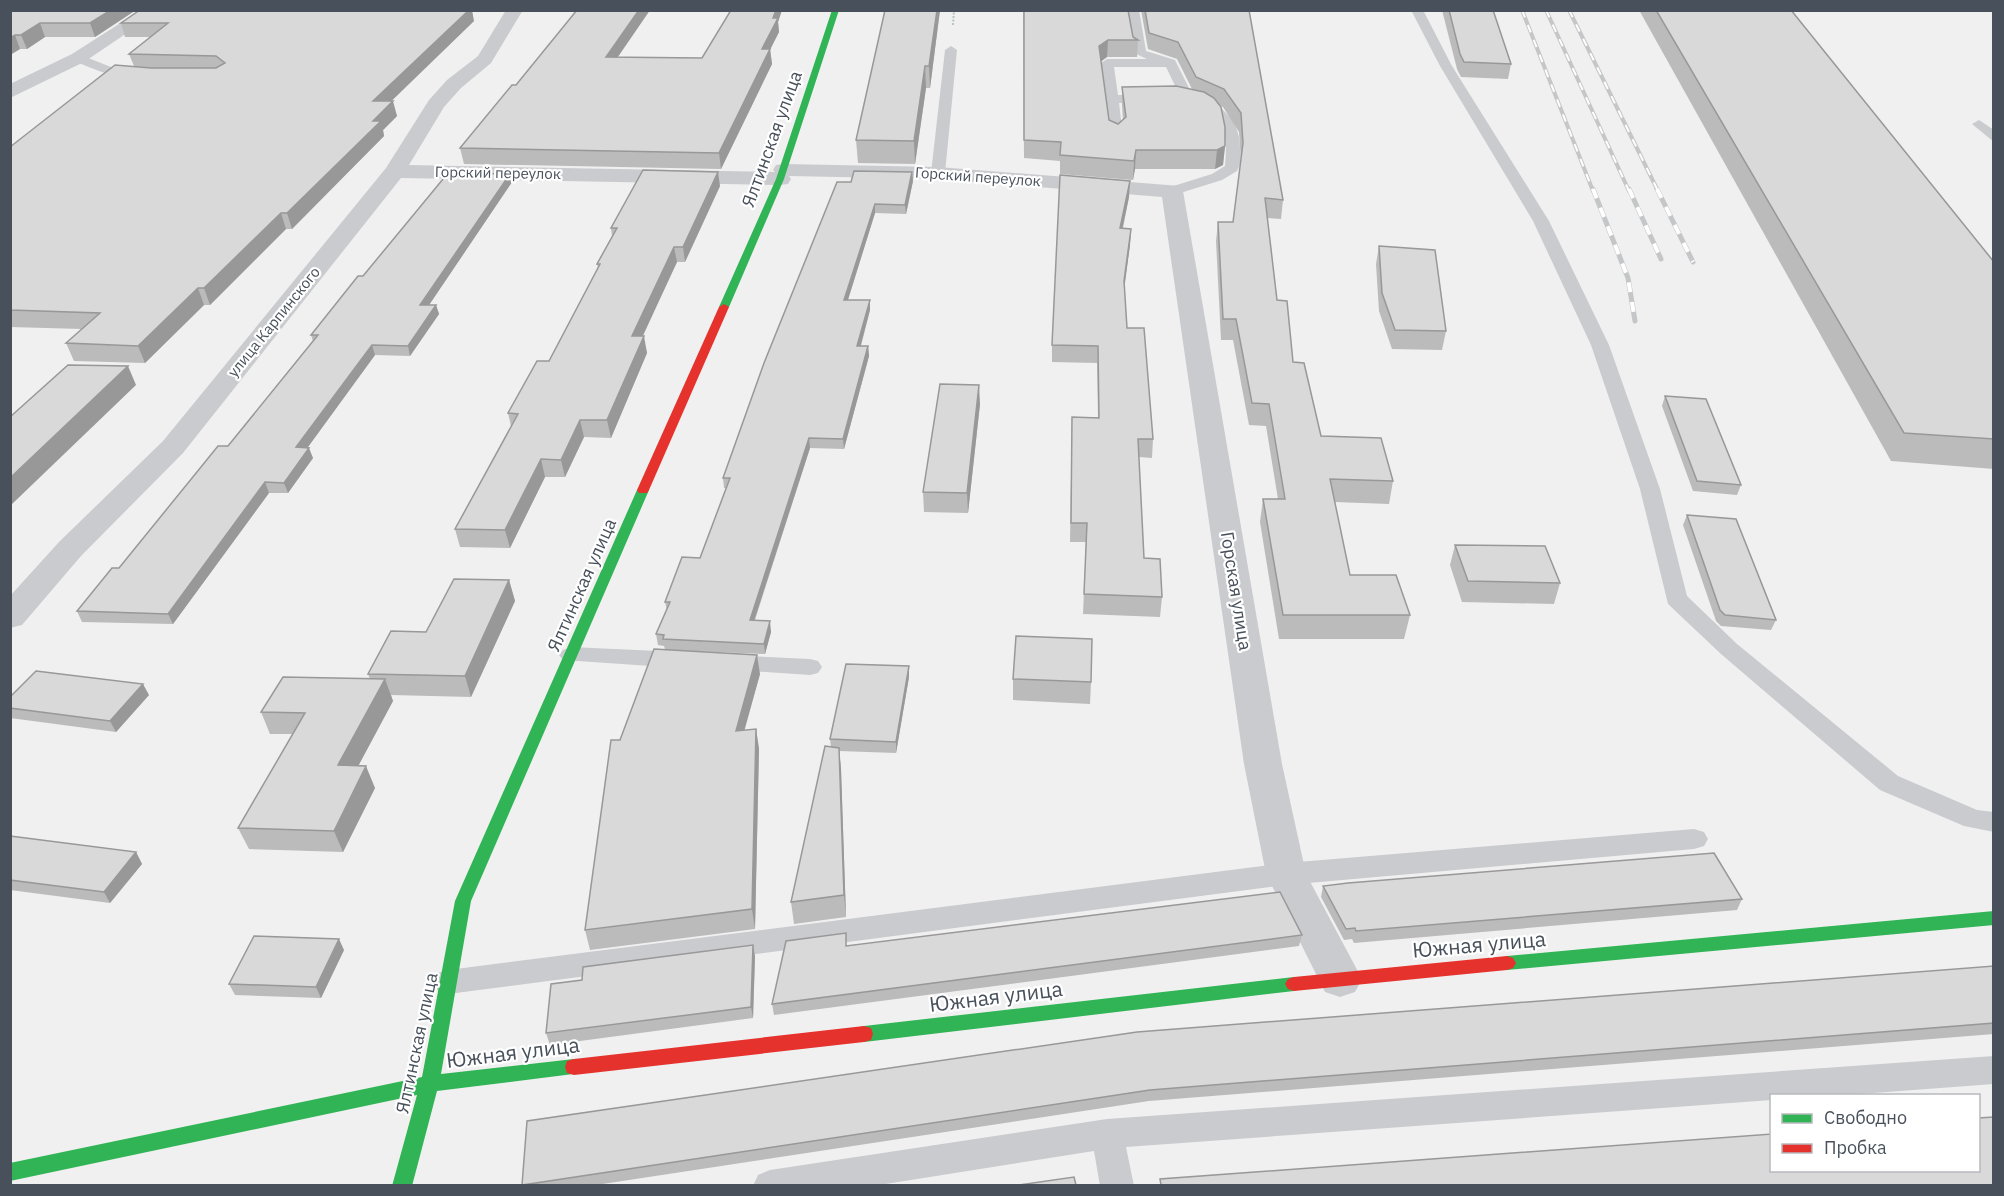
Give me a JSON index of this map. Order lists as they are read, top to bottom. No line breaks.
{"streets":{"street":["Ялтинская улица","Горский переулок","улица Карпинского","Горская улица","Южная улица"]},"crossings":[["Ялтинская улица","Горский переулок"],["Ялтинская улица","Южная улица"],["Горский переулок","улица Карпинского"],["Горский переулок","Горская улица"],["Горская улица","Южная улица"]],"legend":["Свободно","Пробка"]}
